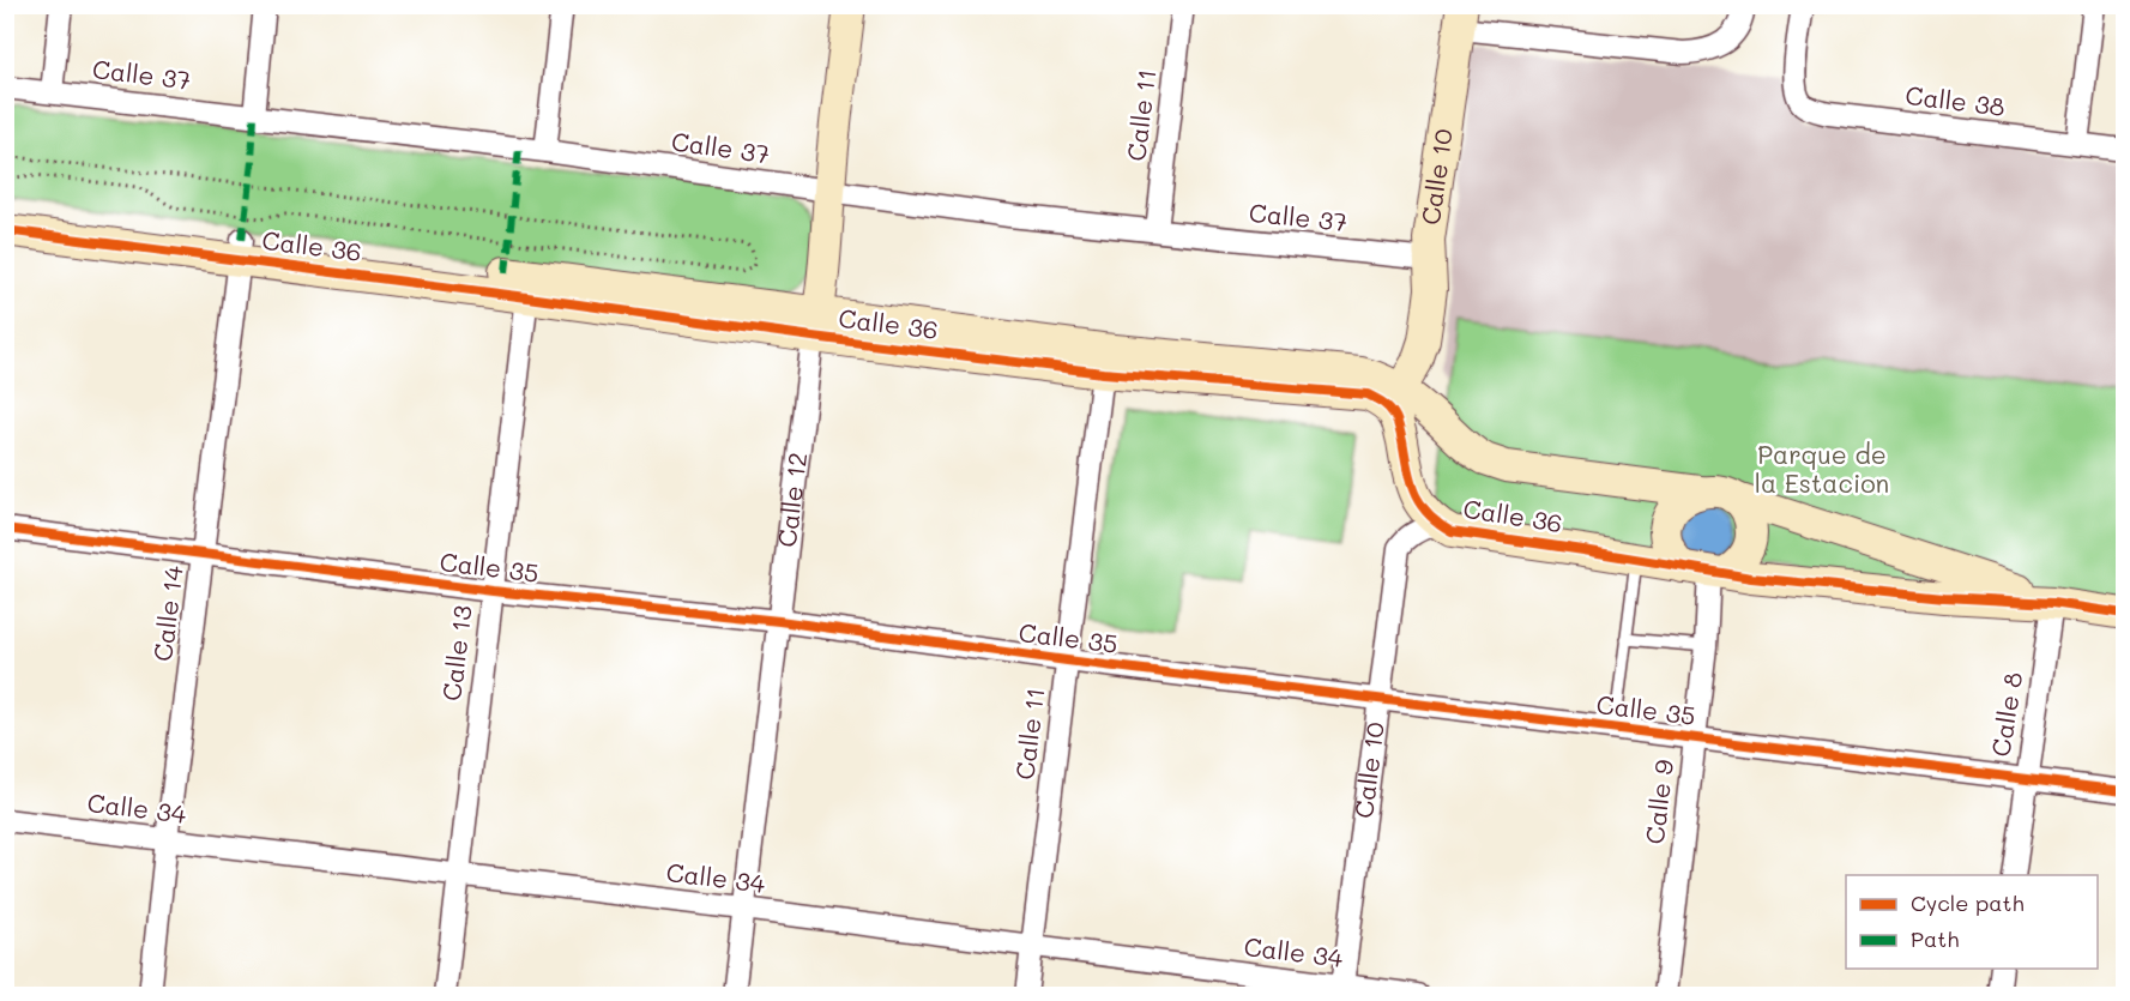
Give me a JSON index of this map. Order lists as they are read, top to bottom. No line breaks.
{"streets":{"street":["Calle 37","Calle 38","Calle 11","Calle 10","Calle 36","Calle 12","Calle 35","Calle 14","Calle 13","Calle 8","Calle 9","Calle 34"]},"crossings":[["Calle 37","Calle 11"],["Calle 37","Calle 10"],["Calle 37","Calle 12"],["Calle 11","Calle 36"],["Calle 11","Calle 35"],["Calle 11","Calle 34"],["Calle 10","Calle 36"],["Calle 10","Calle 35"],["Calle 10","Calle 34"],["Calle 36","Calle 12"],["Calle 36","Calle 14"],["Calle 36","Calle 13"],["Calle 36","Calle 8"],["Calle 36","Calle 9"],["Calle 12","Calle 35"],["Calle 12","Calle 34"],["Calle 35","Calle 14"],["Calle 35","Calle 13"],["Calle 35","Calle 8"],["Calle 35","Calle 9"],["Calle 14","Calle 34"],["Calle 13","Calle 34"]],"parks":["Parque de la Estacion"],"legend":["Cycle path","Path"]}
